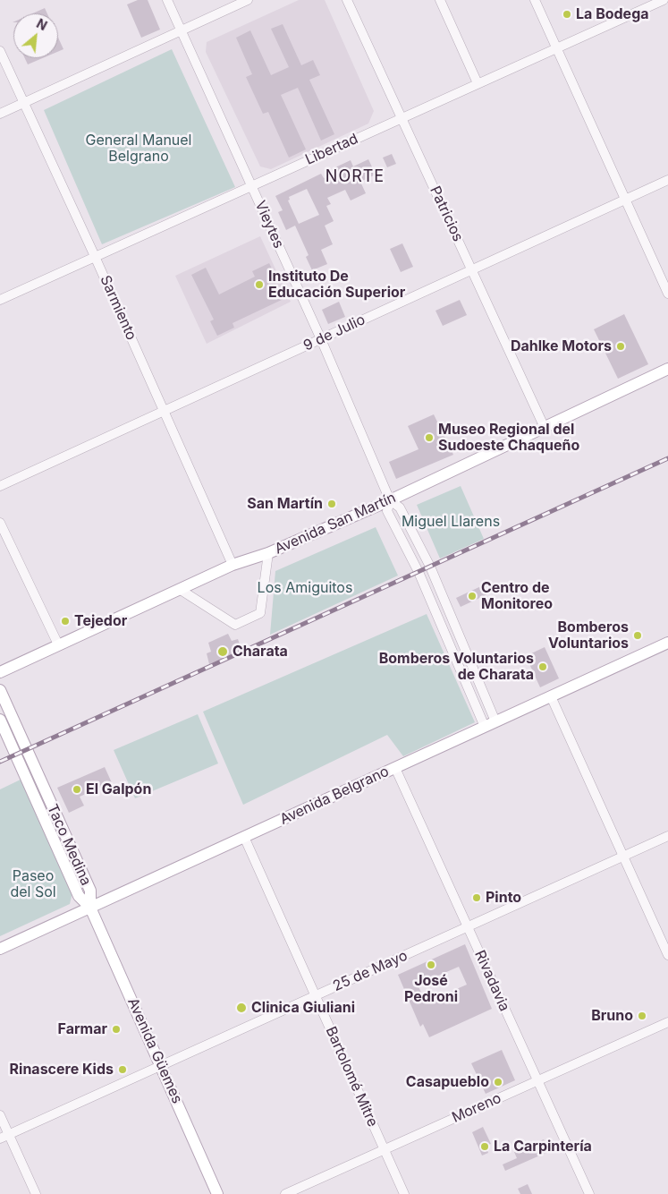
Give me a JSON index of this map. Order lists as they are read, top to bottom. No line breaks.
{"streets":{"main road":["Avenida San Martín","Avenida Belgrano","Taco Medina","Avenida Güemes"],"street":["Libertad","Patricios","Vieytes","Sarmiento","9 de Julio","25 de Mayo","Rivadavia","Bartolomé Mitre","Moreno"]},"crossings":[["Libertad","Patricios"],["Libertad","Vieytes"],["Libertad","Sarmiento"],["Patricios","9 de Julio"],["Patricios","Avenida San Martín"],["Vieytes","9 de Julio"],["Vieytes","Avenida San Martín"],["Sarmiento","9 de Julio"],["Sarmiento","Avenida San Martín"],["Avenida Belgrano","Taco Medina"],["Avenida Belgrano","Rivadavia"],["Avenida Belgrano","Avenida Güemes"],["Avenida Belgrano","Bartolomé Mitre"],["Taco Medina","Avenida Güemes"],["25 de Mayo","Rivadavia"],["25 de Mayo","Avenida Güemes"],["25 de Mayo","Bartolomé Mitre"],["Rivadavia","Moreno"],["Bartolomé Mitre","Moreno"]],"districts":["NORTE"],"parks":["General Manuel Belgrano","Miguel Llarens","Los Amiguitos","Paseo del Sol"],"places":["La Bodega","Instituto De Educación Superior","Dahlke Motors","Museo Regional del Sudoeste Chaqueño","San Martín","Centro de Monitoreo","Tejedor","Bomberos Voluntarios","Charata","Bomberos Voluntarios de Charata","El Galpón","Pinto","José Pedroni","Clinica Giuliani","Bruno","Farmar","Rinascere Kids","Casapueblo","La Carpintería"],"north":"top right"}
